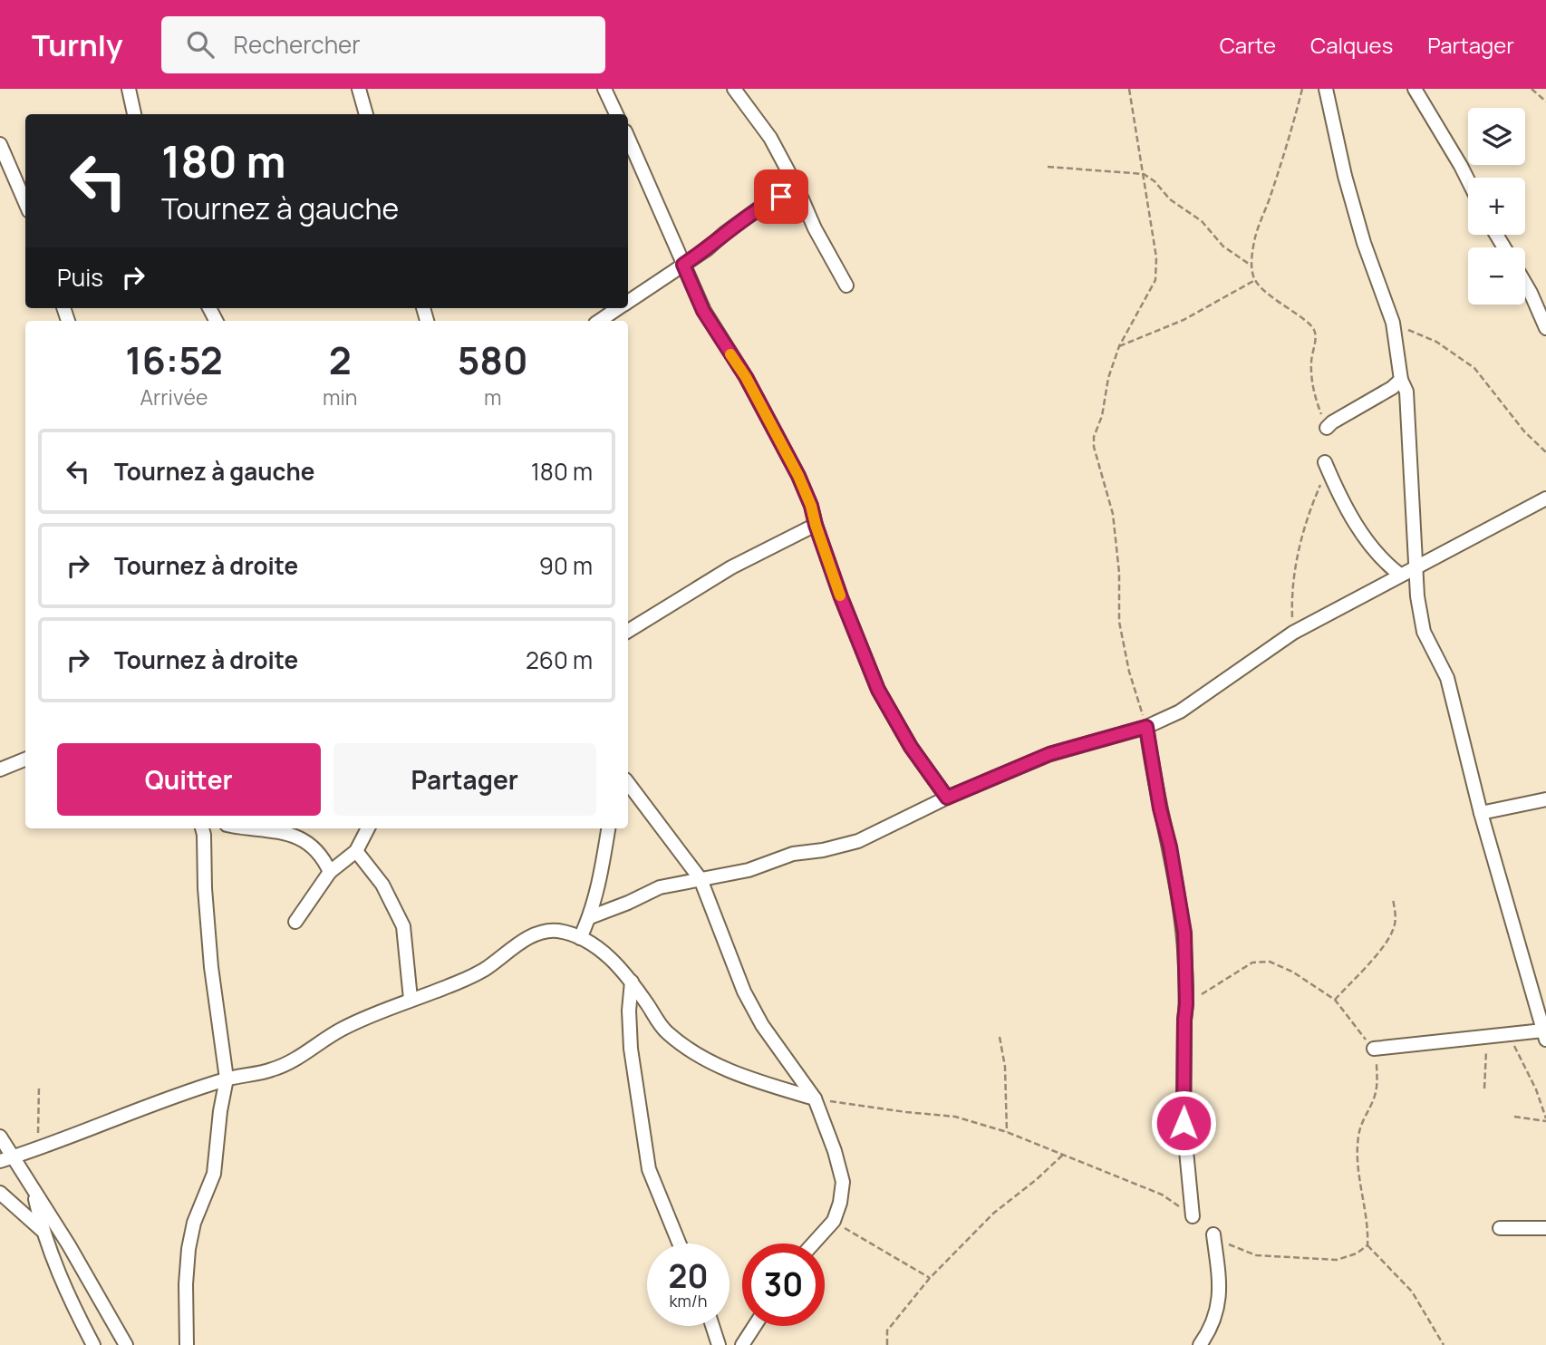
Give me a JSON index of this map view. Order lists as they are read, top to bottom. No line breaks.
{"page":{"header":"Turnly","search":"Rechercher","nav":["Carte","Calques","Partager"],"map_buttons":["+","−"],"turn":["180 m","Tournez à gauche"],"then":"Puis","eta":["16:52","Arrivée","2","min","580","m"],"list":[{"name":"Tournez à gauche","value":"180 m"},{"name":"Tournez à droite","value":"90 m"},{"name":"Tournez à droite","value":"260 m"}],"buttons":["Quitter","Partager"],"speed":"20 km/h","limit":"30"}}
